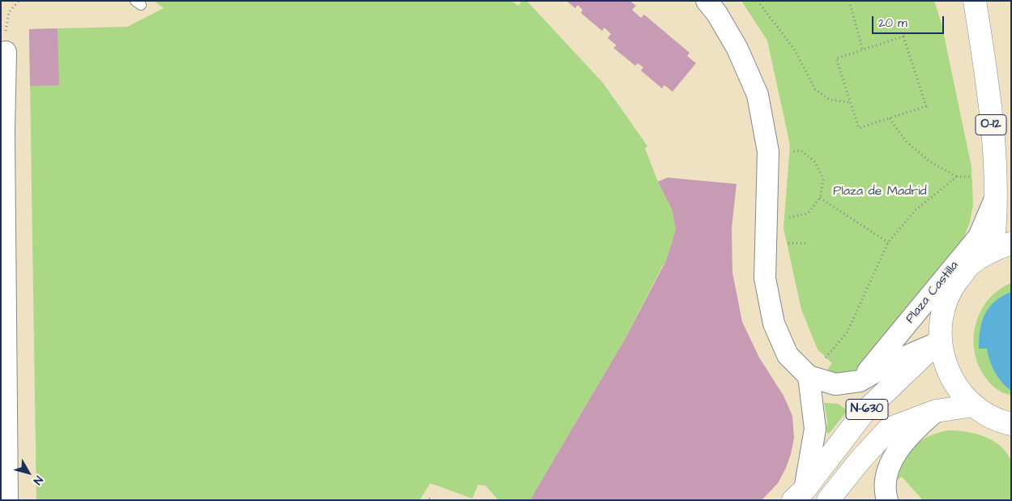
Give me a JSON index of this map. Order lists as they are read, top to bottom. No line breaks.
{"streets":{"highway":["O-12","N-630"],"street":["Plaza Castilla"]},"crossings":[["O-12","Plaza Castilla"]],"parks":["Plaza de Madrid"],"scale_bar":"20 m","north":"bottom right"}
